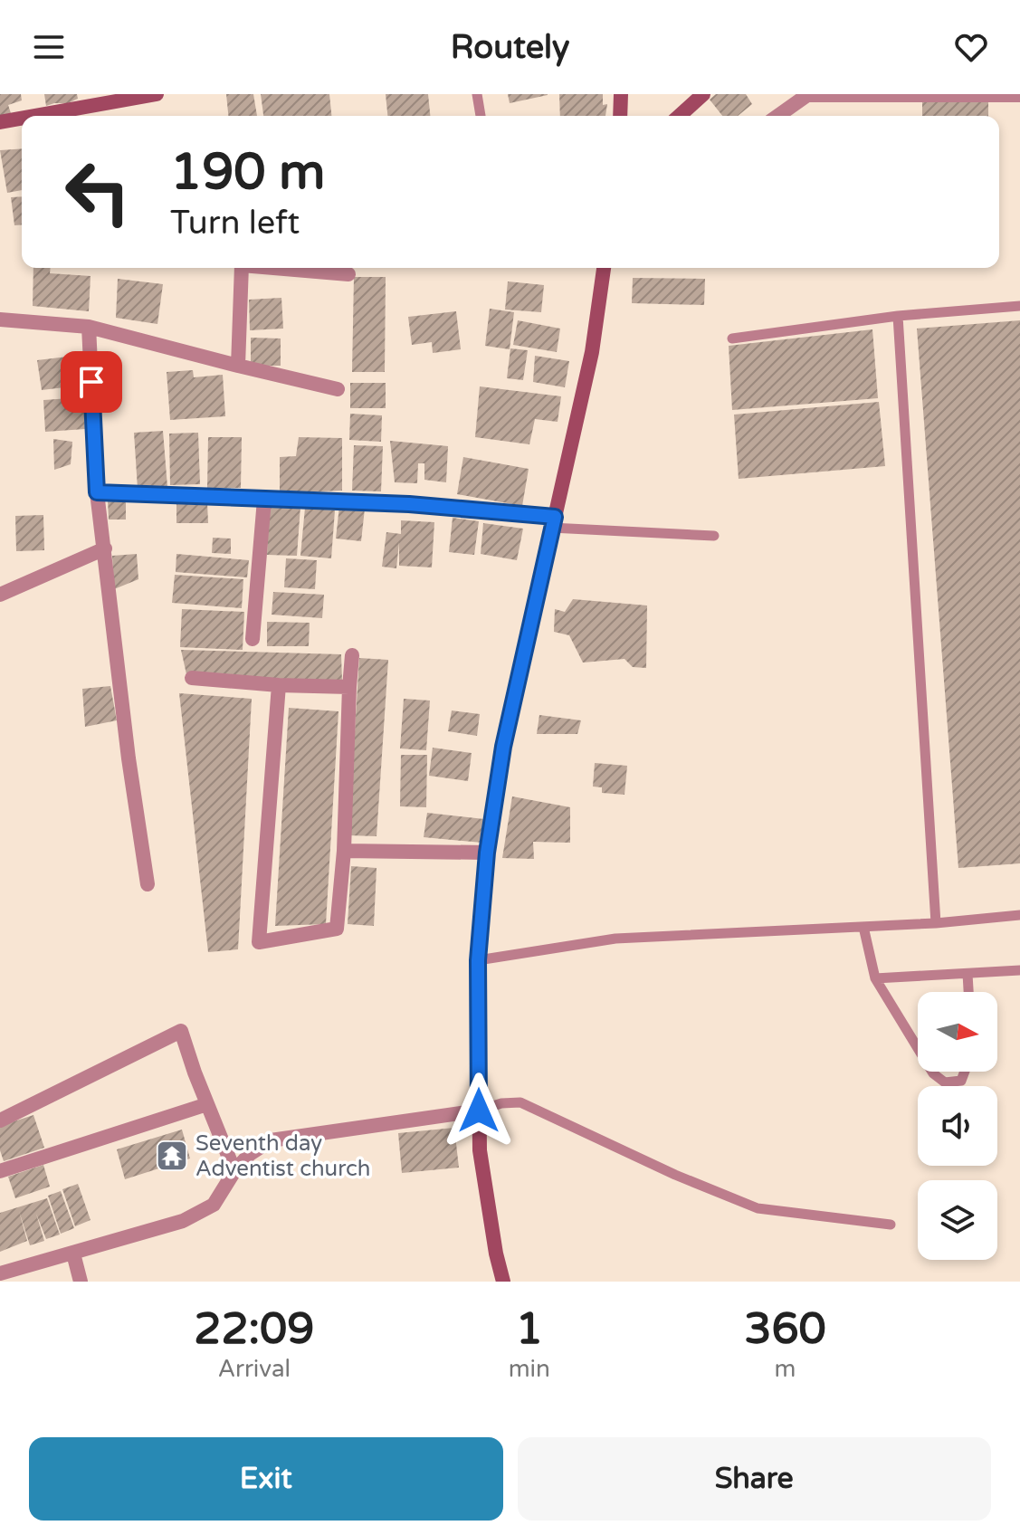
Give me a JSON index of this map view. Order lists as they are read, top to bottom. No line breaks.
{"places":{"temple":["Seventh day Adventist church"]},"north":"right","page":{"header":"Routely","turn":["190 m","Turn left"],"eta":["22:09","Arrival","1","min","360","m"],"buttons":["Exit","Share"]}}
